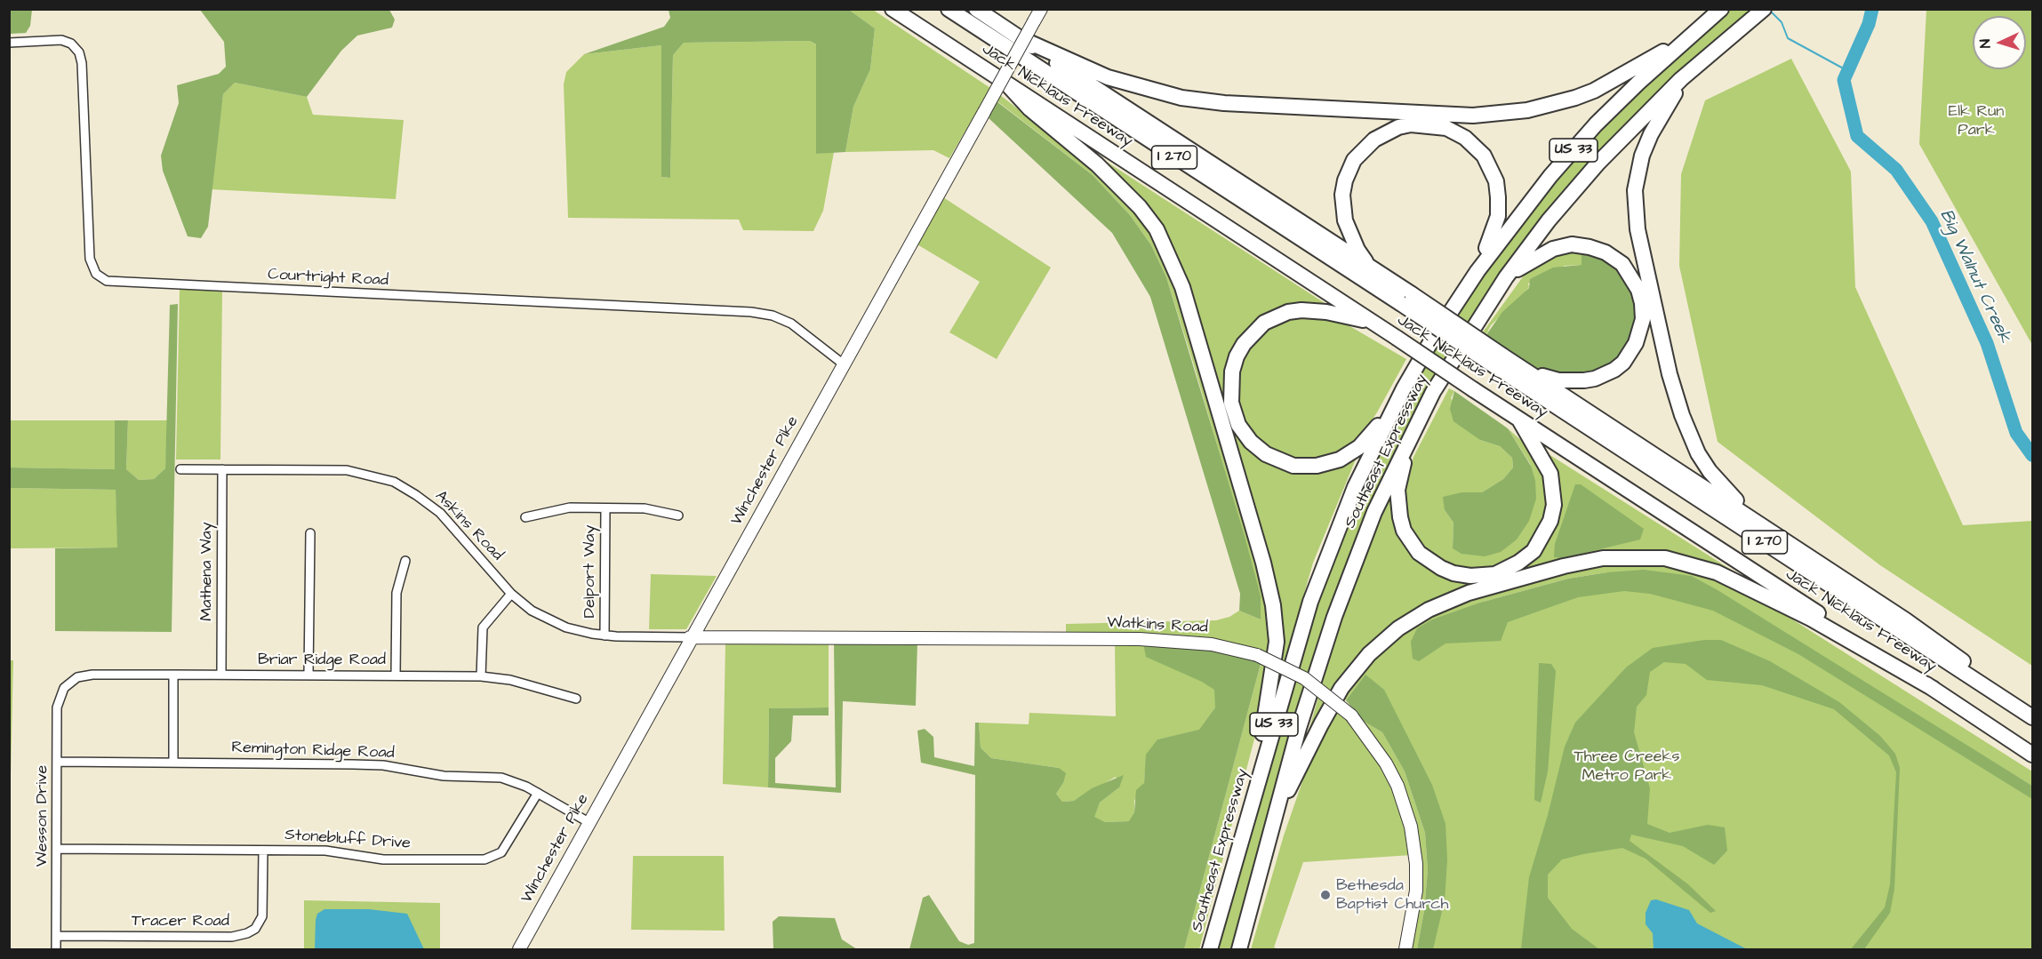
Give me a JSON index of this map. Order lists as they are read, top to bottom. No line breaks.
{"streets":{"highway":["Jack Nicklaus Freeway","US 33","I 270","Southeast Expressway"],"main road":["Winchester Pike","Watkins Road"],"street":["Courtright Road","Askins Road","Mathena Way","Delport Way","Briar Ridge Road","Remington Ridge Road","Wesson Drive","Stonebluff Drive","Tracer Road"]},"crossings":[["Courtright Road","Winchester Pike"],["Winchester Pike","Askins Road"],["Winchester Pike","Watkins Road"],["Winchester Pike","Remington Ridge Road"],["Askins Road","Mathena Way"],["Askins Road","Delport Way"],["Askins Road","Watkins Road"],["Mathena Way","Briar Ridge Road"],["Briar Ridge Road","Wesson Drive"],["Remington Ridge Road","Wesson Drive"],["Remington Ridge Road","Stonebluff Drive"],["Wesson Drive","Stonebluff Drive"],["Wesson Drive","Tracer Road"],["Stonebluff Drive","Tracer Road"]],"water":["Big Walnut Creek"],"parks":["Elk Run Park","Three Creeks Metro Park"],"places":["Bethesda Baptist Church"],"north":"left"}
